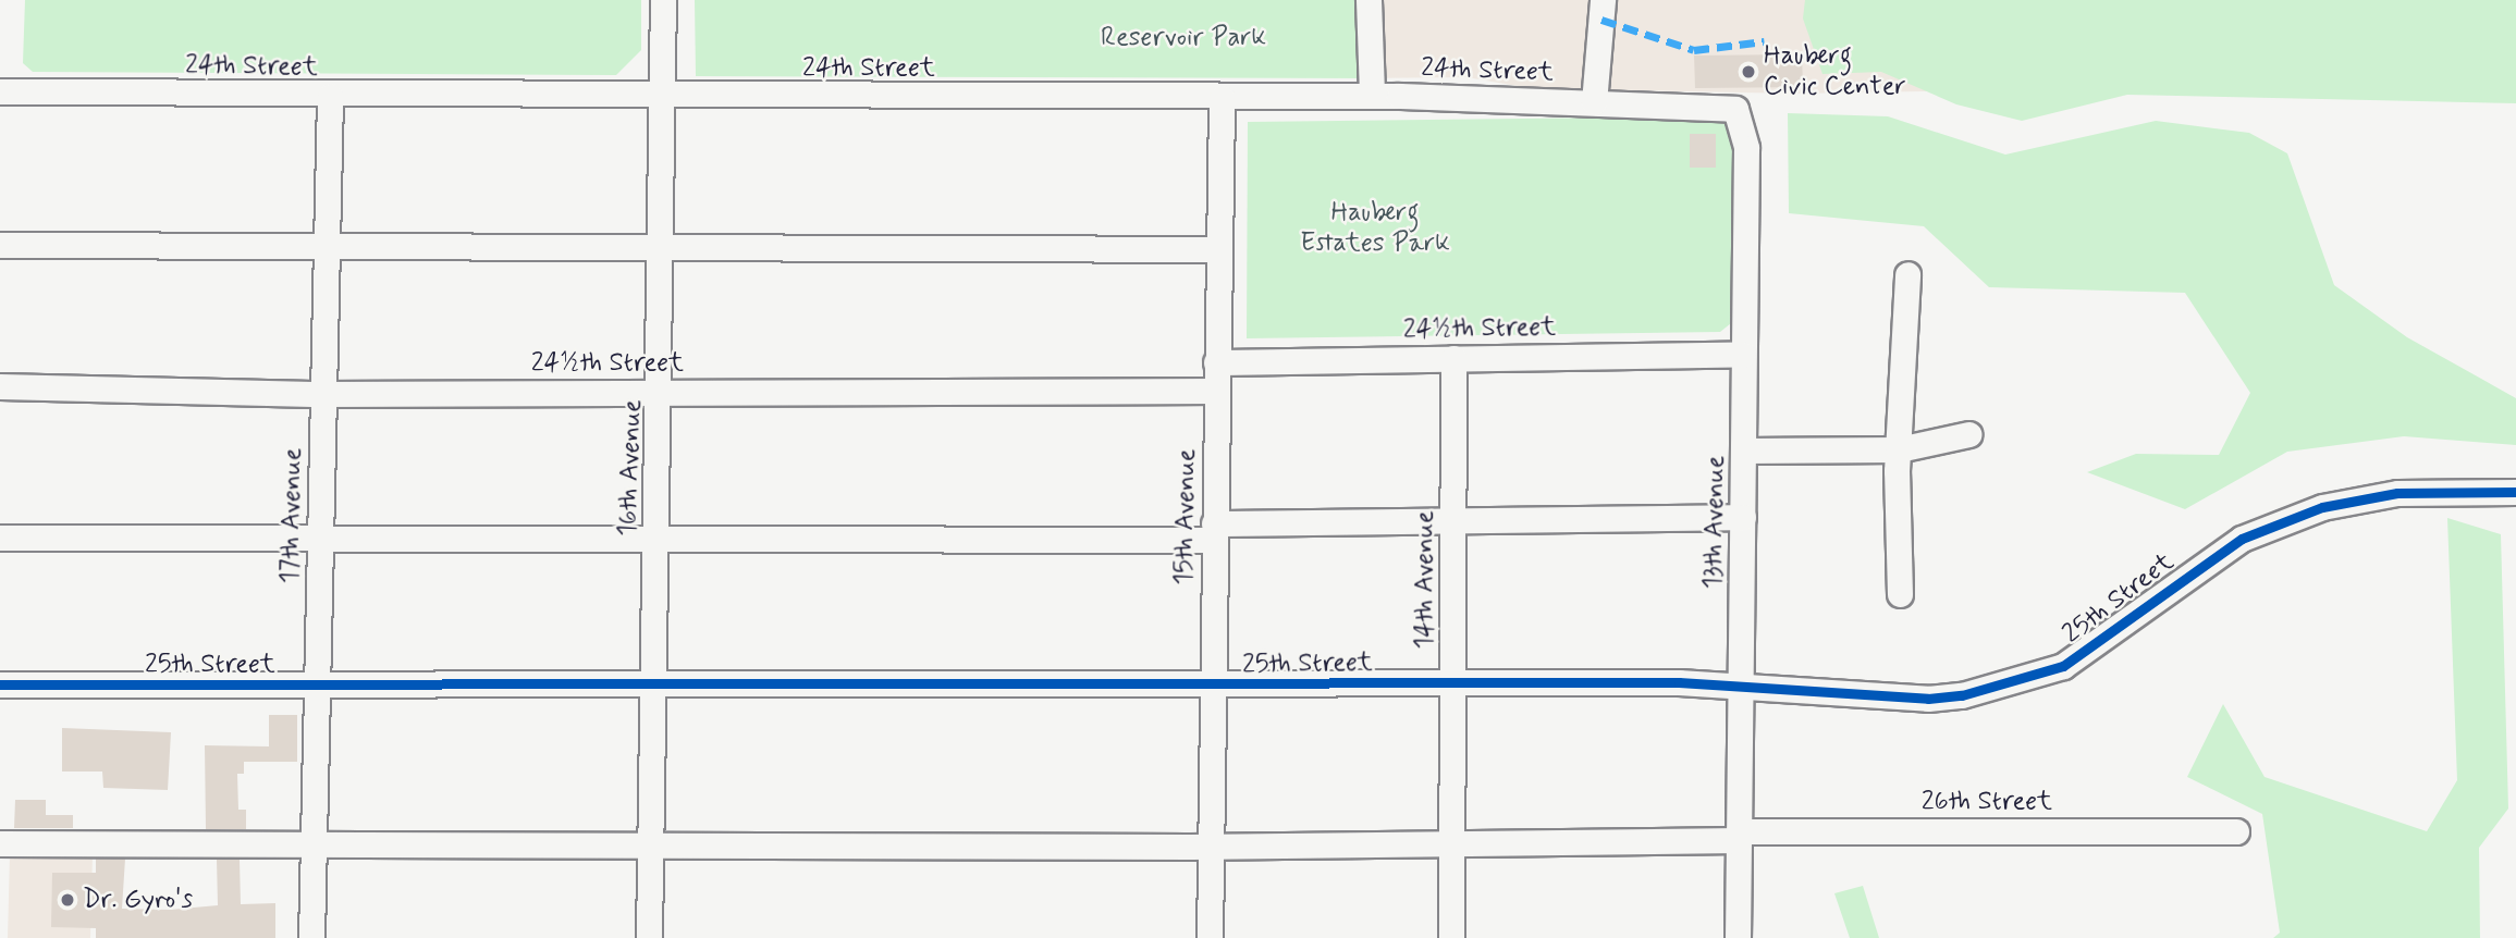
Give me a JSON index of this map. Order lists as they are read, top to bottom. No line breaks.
{"streets":{"street":["24th Street","24½th Street","16th Avenue","17th Avenue","15th Avenue","13th Avenue","14th Avenue","25th Street","26th Street"]},"crossings":[["24th Street","16th Avenue"],["24th Street","17th Avenue"],["24th Street","15th Avenue"],["24th Street","13th Avenue"],["24½th Street","16th Avenue"],["24½th Street","17th Avenue"],["24½th Street","15th Avenue"],["24½th Street","13th Avenue"],["24½th Street","14th Avenue"],["16th Avenue","25th Street"],["16th Avenue","26th Street"],["17th Avenue","25th Street"],["17th Avenue","26th Street"],["15th Avenue","25th Street"],["15th Avenue","26th Street"],["13th Avenue","25th Street"],["13th Avenue","26th Street"],["14th Avenue","25th Street"],["14th Avenue","26th Street"]],"parks":["Reservoir Park","Hauberg Estates Park"],"places":["Hauberg Civic Center","Dr. Gyro's"]}
